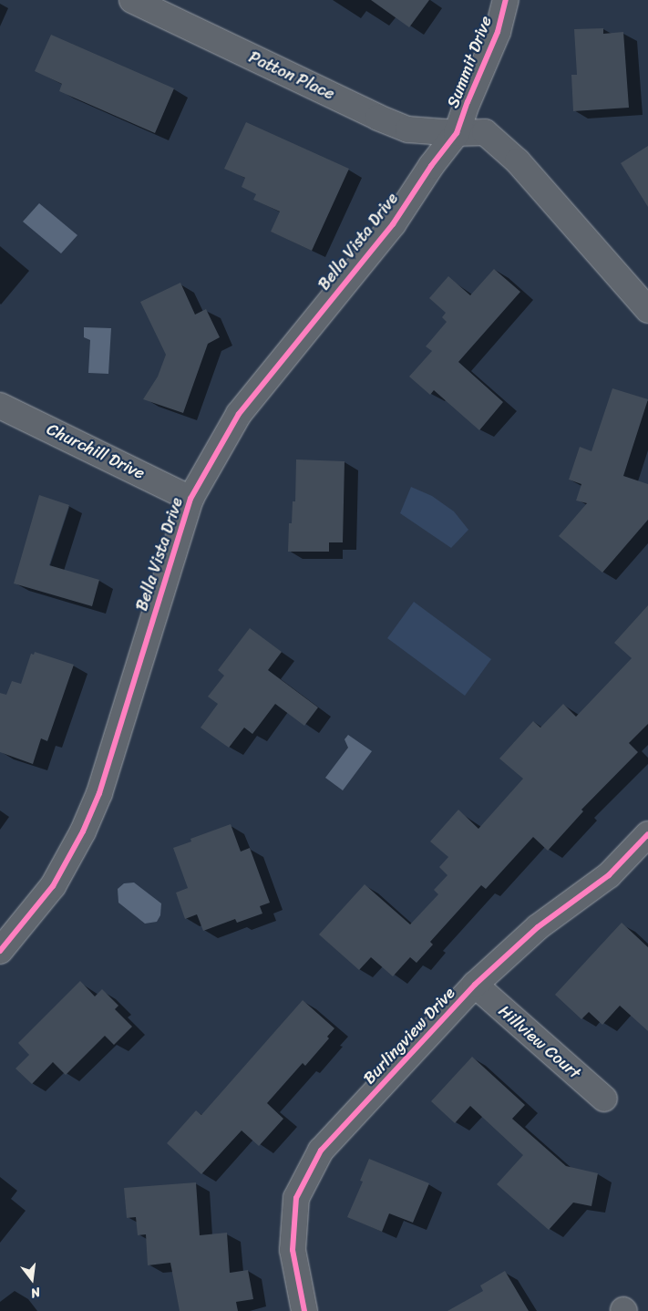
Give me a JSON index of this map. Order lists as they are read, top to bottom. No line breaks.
{"streets":{"street":["Summit Drive","Patton Place","Bella Vista Drive","Churchill Drive","Burlingview Drive","Hillview Court"]},"crossings":[["Summit Drive","Patton Place"],["Summit Drive","Bella Vista Drive"],["Patton Place","Bella Vista Drive"],["Bella Vista Drive","Churchill Drive"],["Burlingview Drive","Hillview Court"]],"north":"bottom"}
